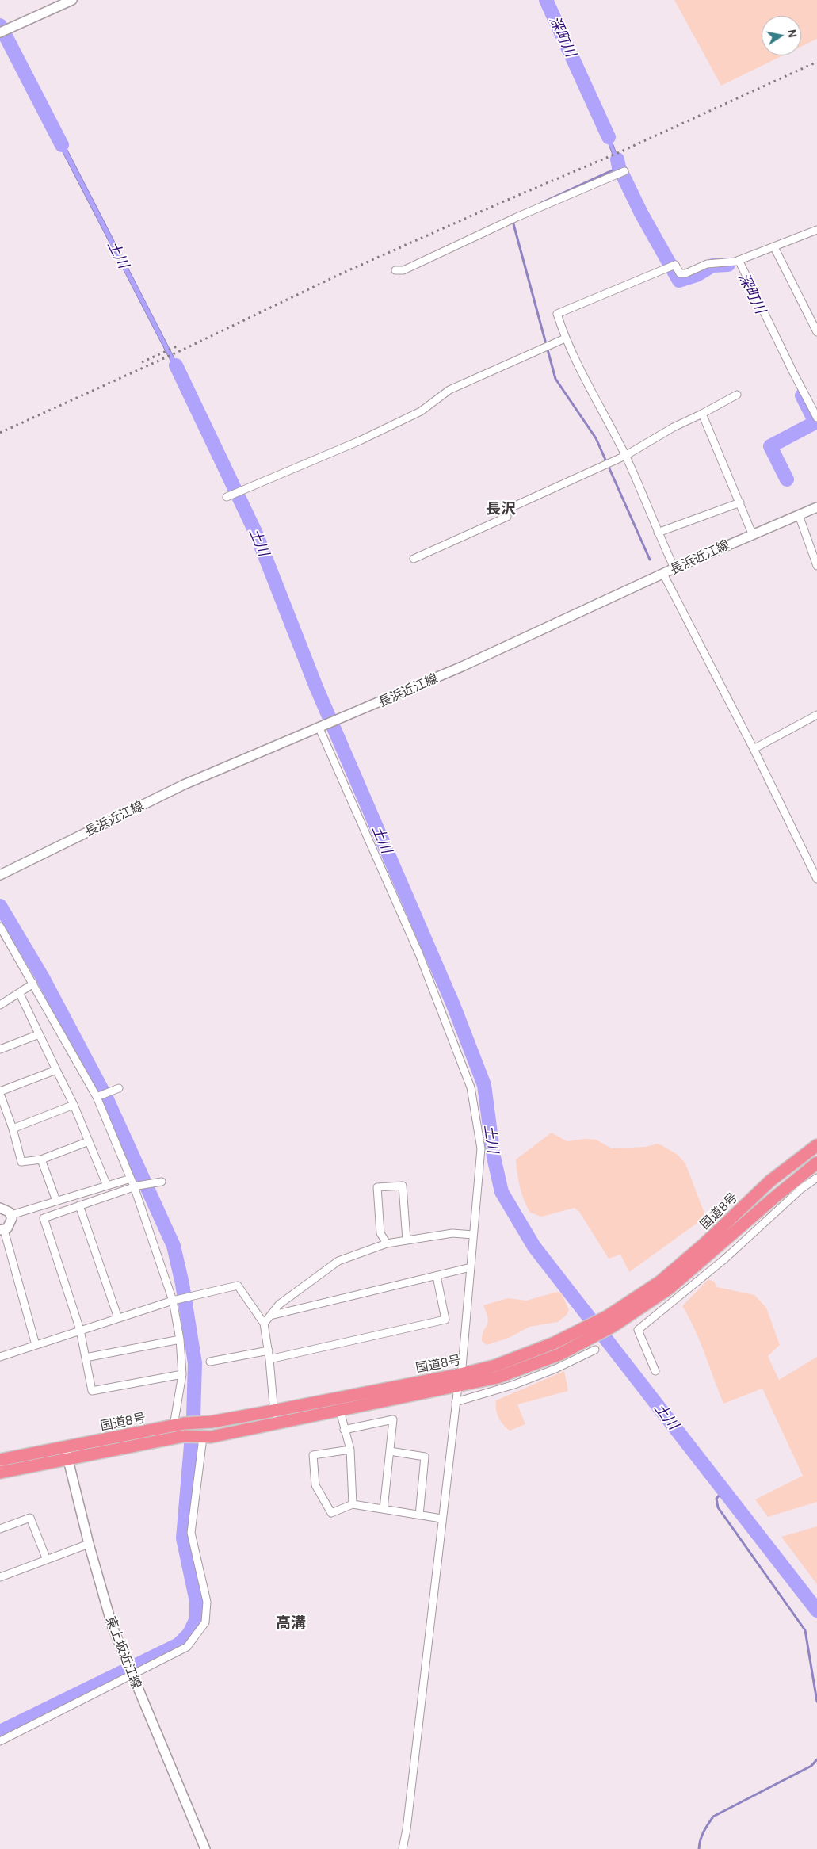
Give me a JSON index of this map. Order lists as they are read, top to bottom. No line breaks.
{"streets":{"highway":["国道8号"],"main road":["長浜近江線","東上坂近江線"]},"crossings":[["国道8号","東上坂近江線"]],"districts":["長沢","高溝"],"water":["深町川","土川"],"north":"right"}
